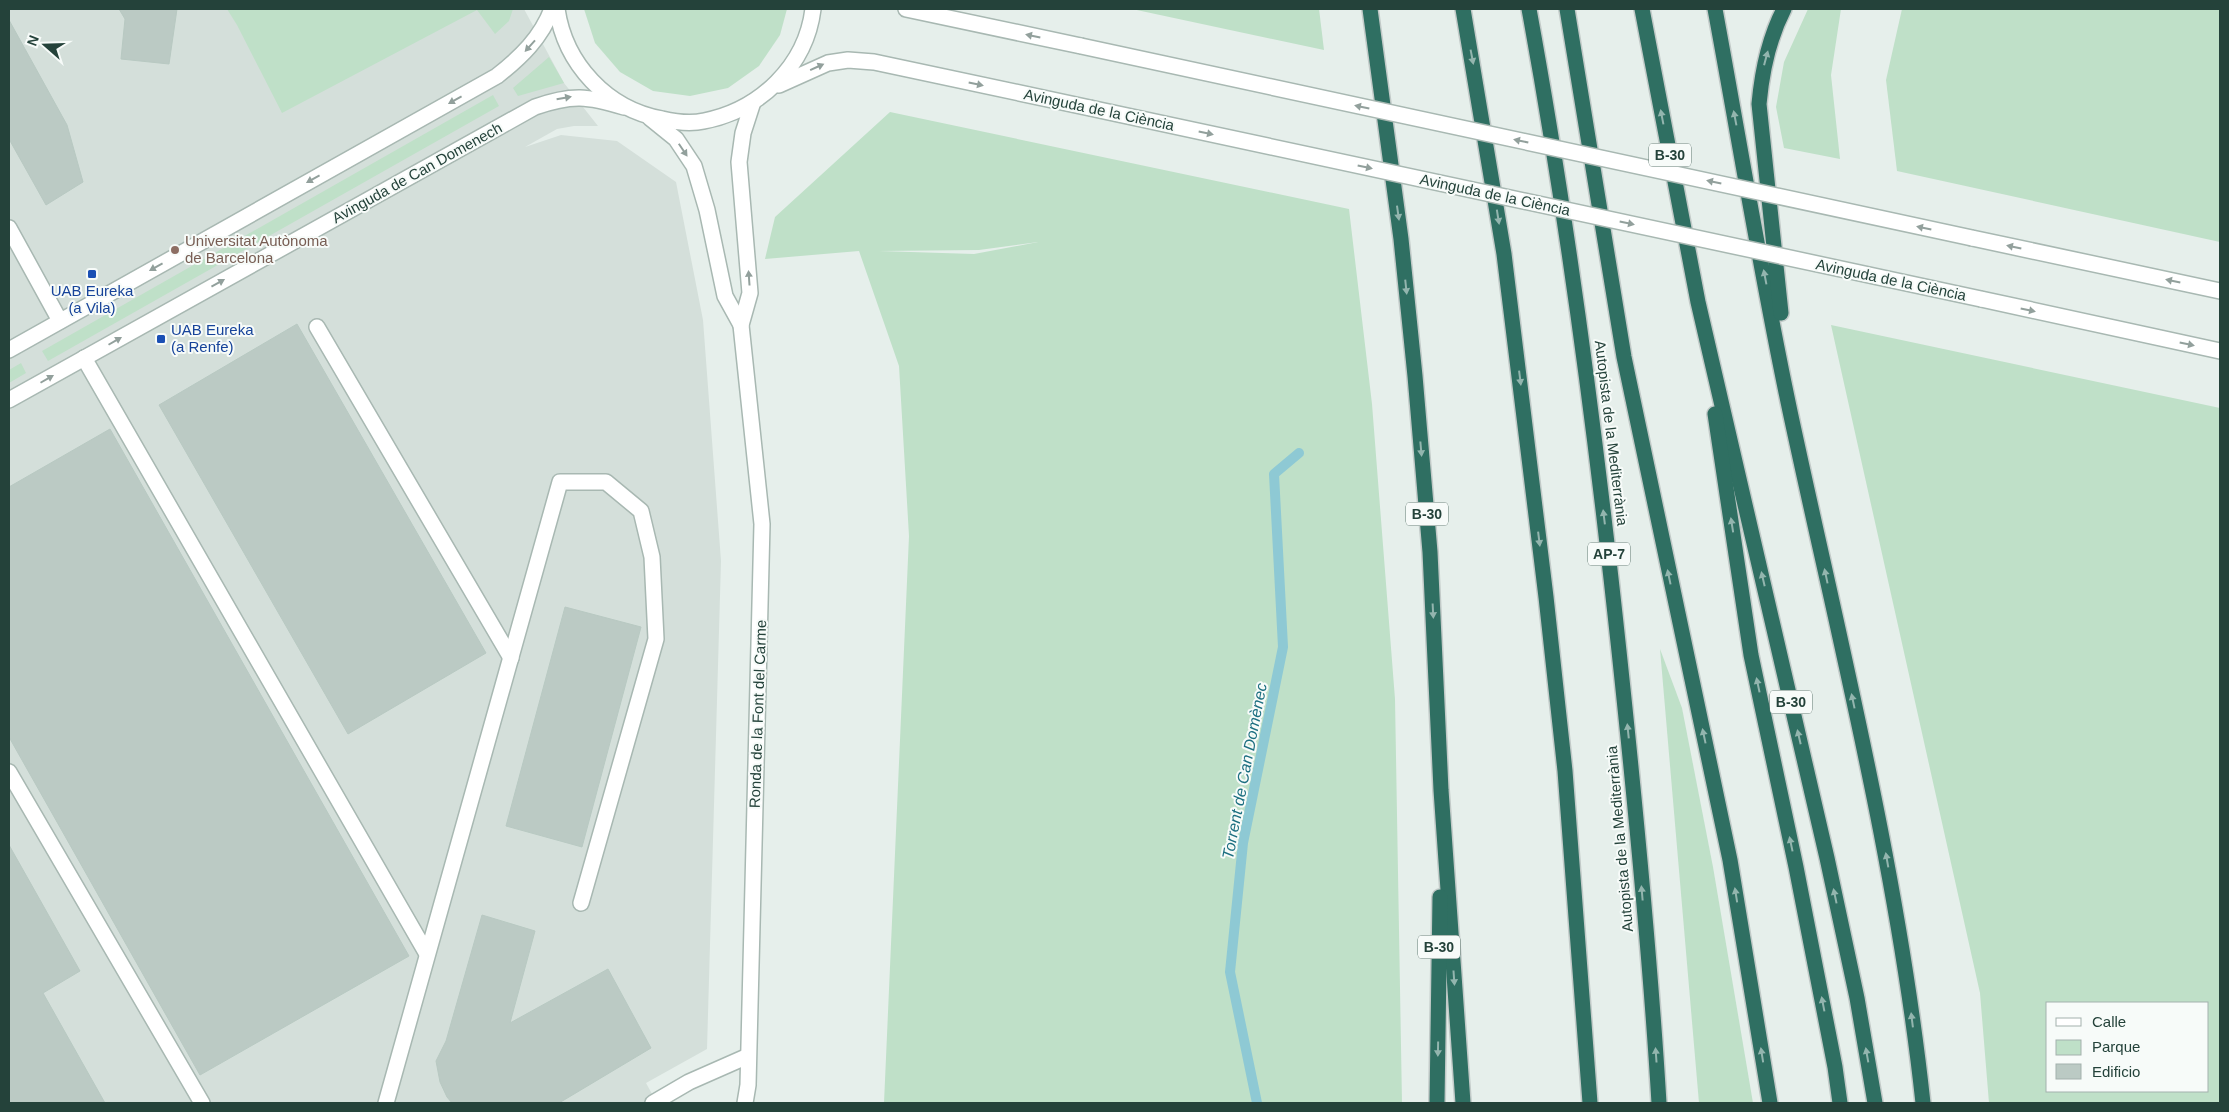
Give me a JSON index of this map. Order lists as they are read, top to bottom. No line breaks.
{"streets":{"highway":["B-30","Autopista de la Mediterrània","AP-7"],"street":["Avinguda de la Ciència","Avinguda de Can Domenech","Ronda de la Font del Carme"]},"water":["Torrent de Can Domènec"],"places":{"other":["Universitat Autònoma de Barcelona"],"transit":["UAB Eureka (a Vila)","UAB Eureka (a Renfe)"]},"legend":["Calle","Parque","Edificio"],"north":"left"}
